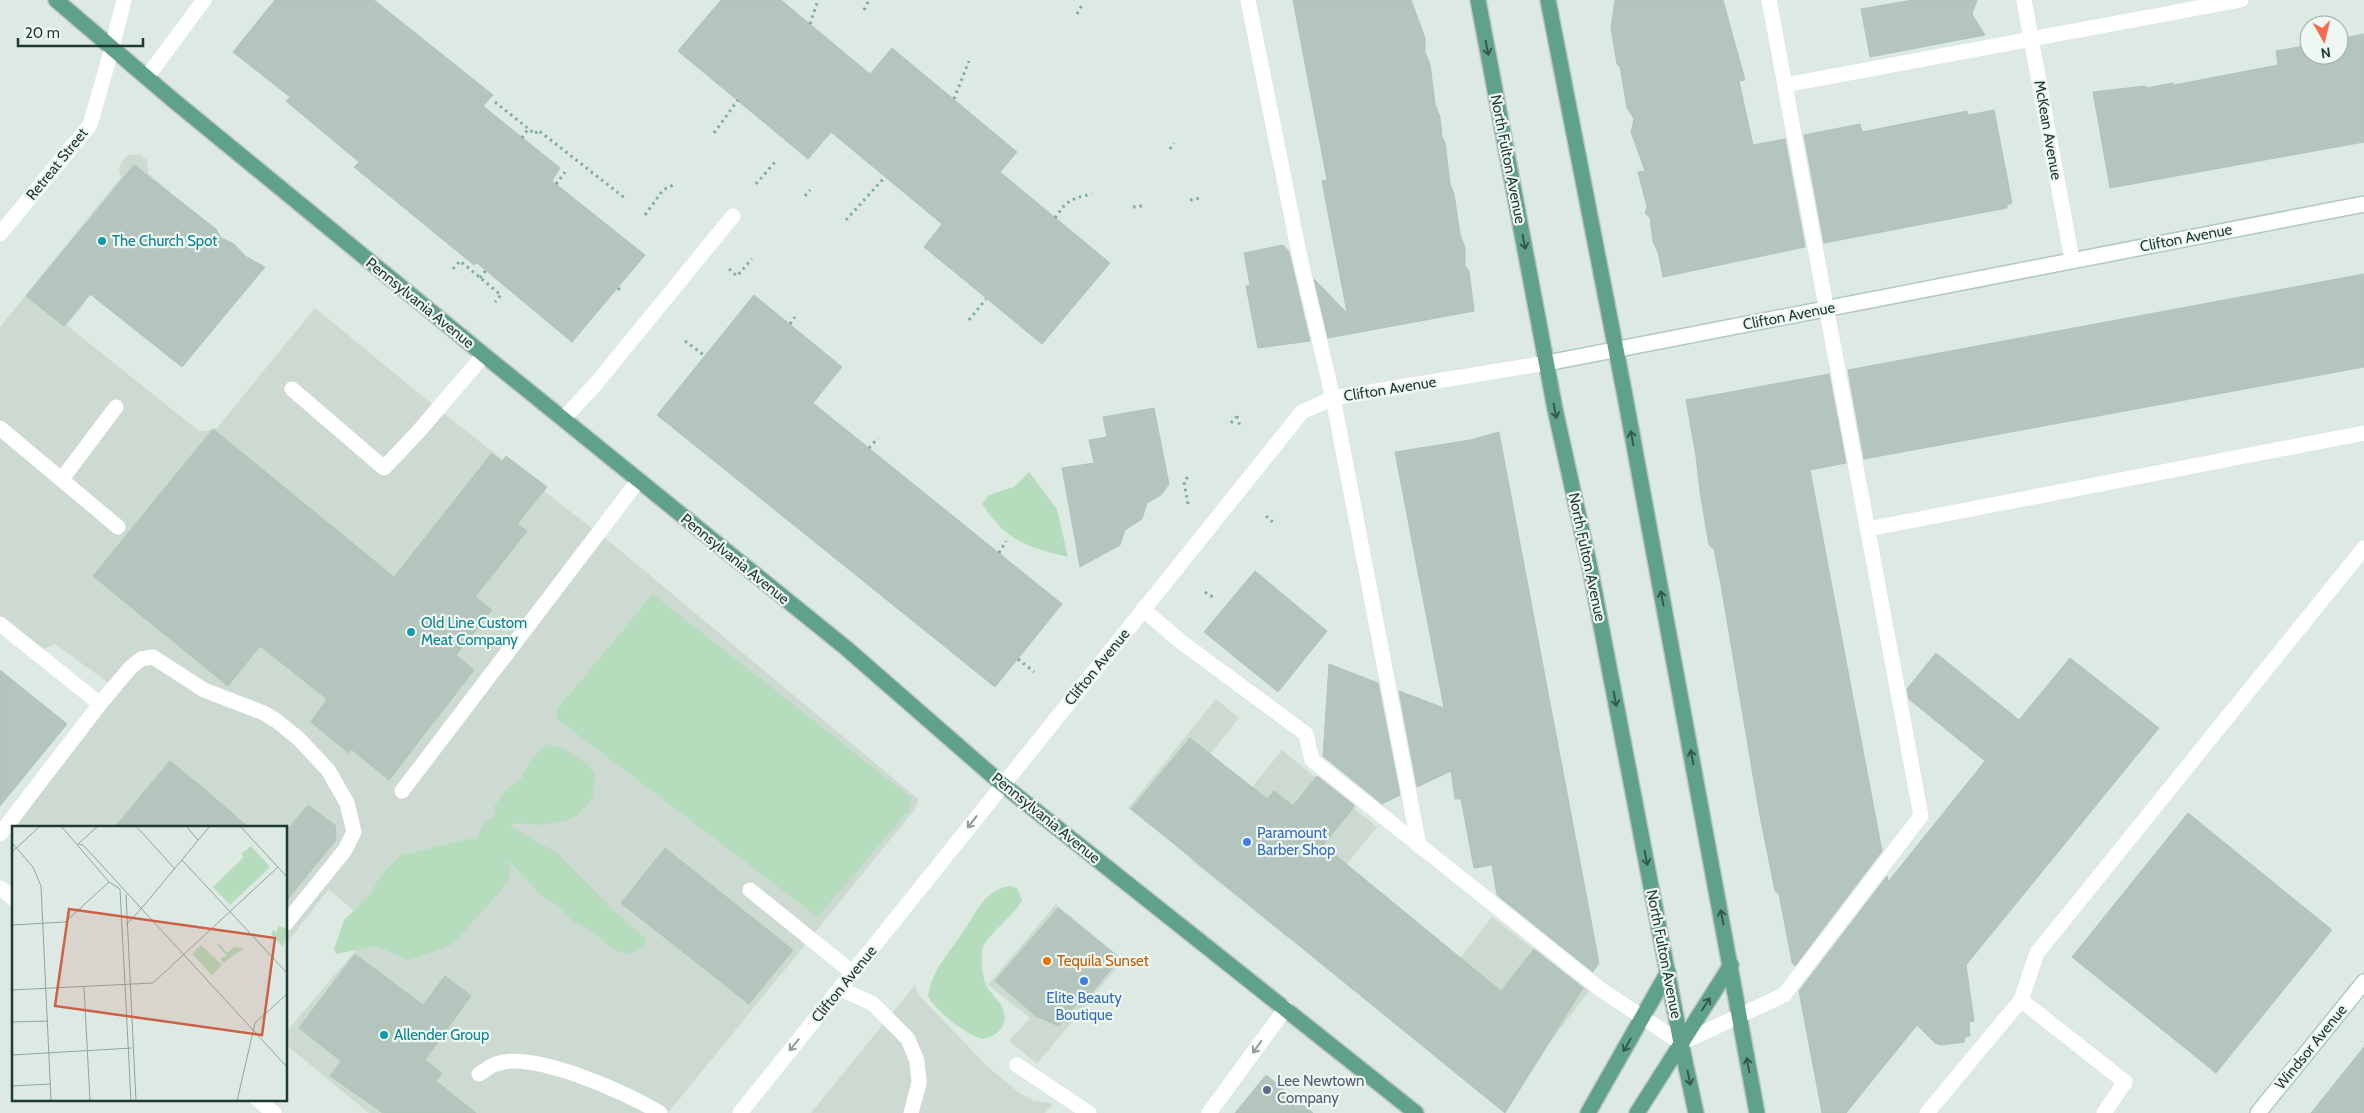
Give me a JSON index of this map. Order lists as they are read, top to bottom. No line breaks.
{"streets":{"main road":["North Fulton Avenue","Pennsylvania Avenue"],"street":["McKean Avenue","Retreat Street","Clifton Avenue","Windsor Avenue"]},"crossings":[["McKean Avenue","Clifton Avenue"],["North Fulton Avenue","Clifton Avenue"],["Retreat Street","Pennsylvania Avenue"],["Clifton Avenue","Pennsylvania Avenue"]],"places":["The Church Spot","Old Line Custom Meat Company","Paramount Barber Shop","Tequila Sunset","Elite Beauty Boutique","Allender Group","Lee Newtown Company"],"scale_bar":"20 m","north":"bottom"}
